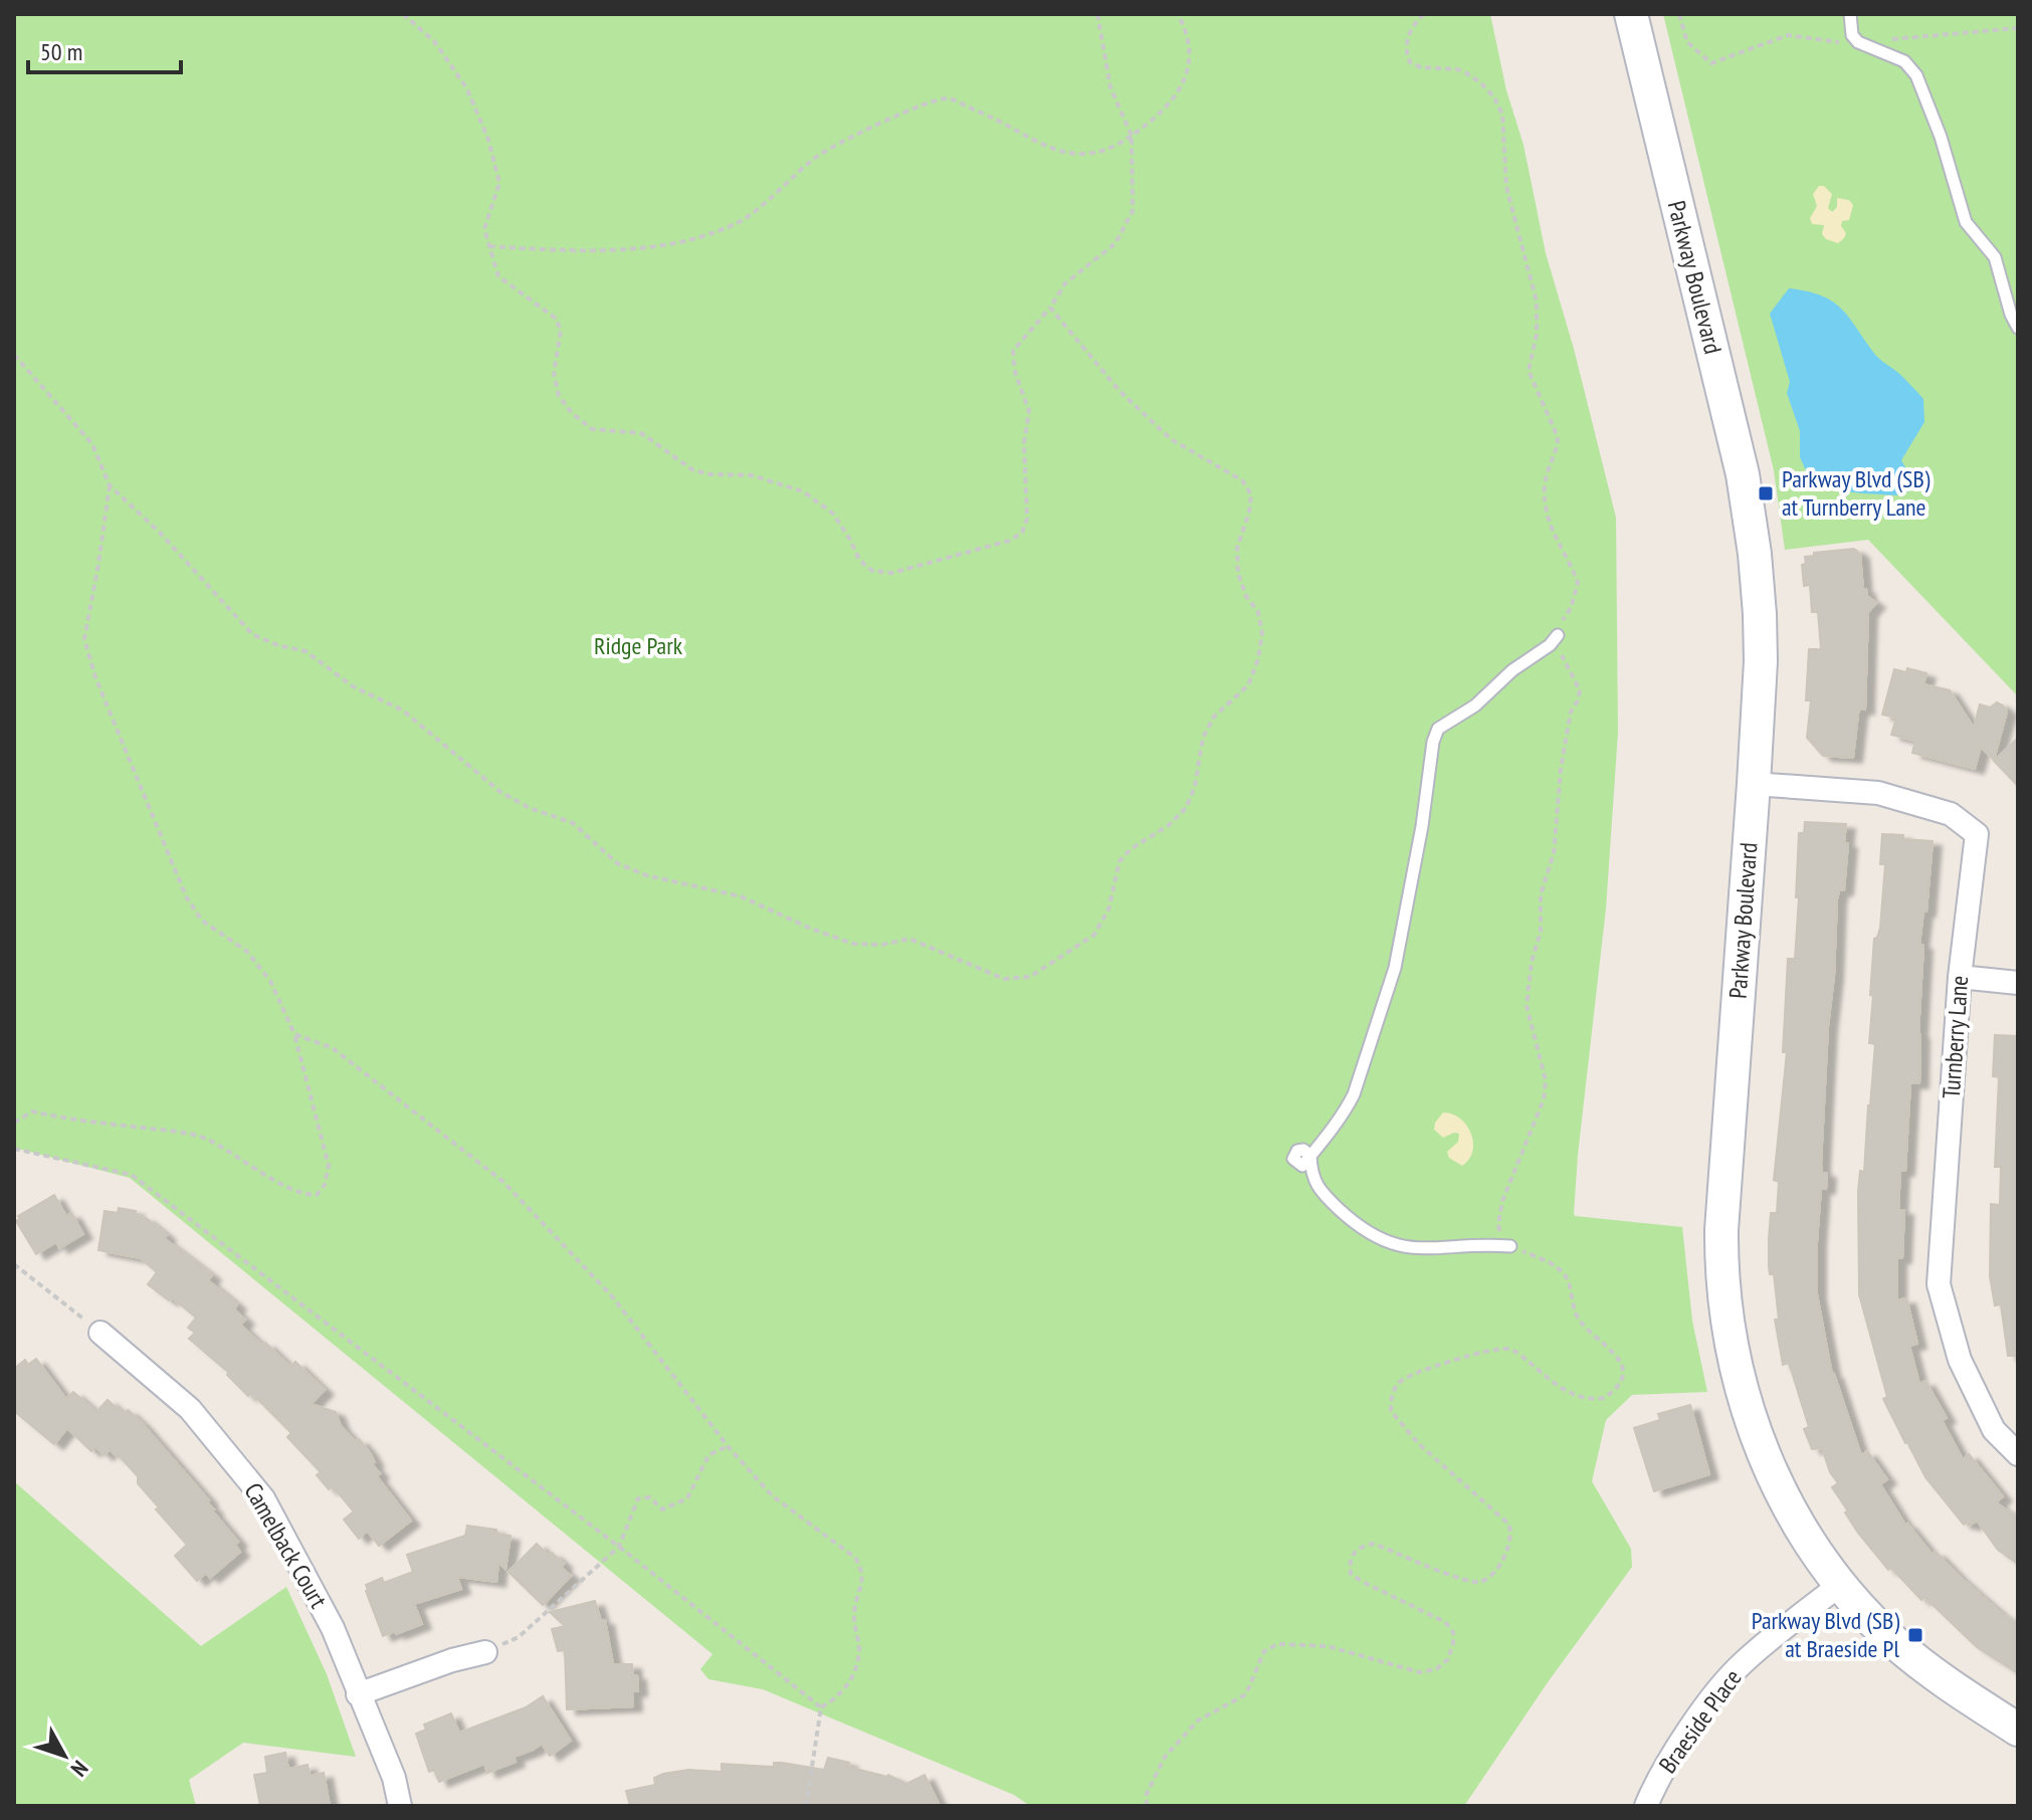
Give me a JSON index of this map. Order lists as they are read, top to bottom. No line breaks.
{"streets":{"street":["Parkway Boulevard","Turnberry Lane","Camelback Court","Braeside Place"]},"crossings":[["Parkway Boulevard","Turnberry Lane"],["Parkway Boulevard","Braeside Place"]],"parks":["Ridge Park"],"places":{"transit":["Parkway Blvd (SB) at Turnberry Lane","Parkway Blvd (SB) at Braeside Pl"]},"scale_bar":"50 m","north":"bottom right"}
